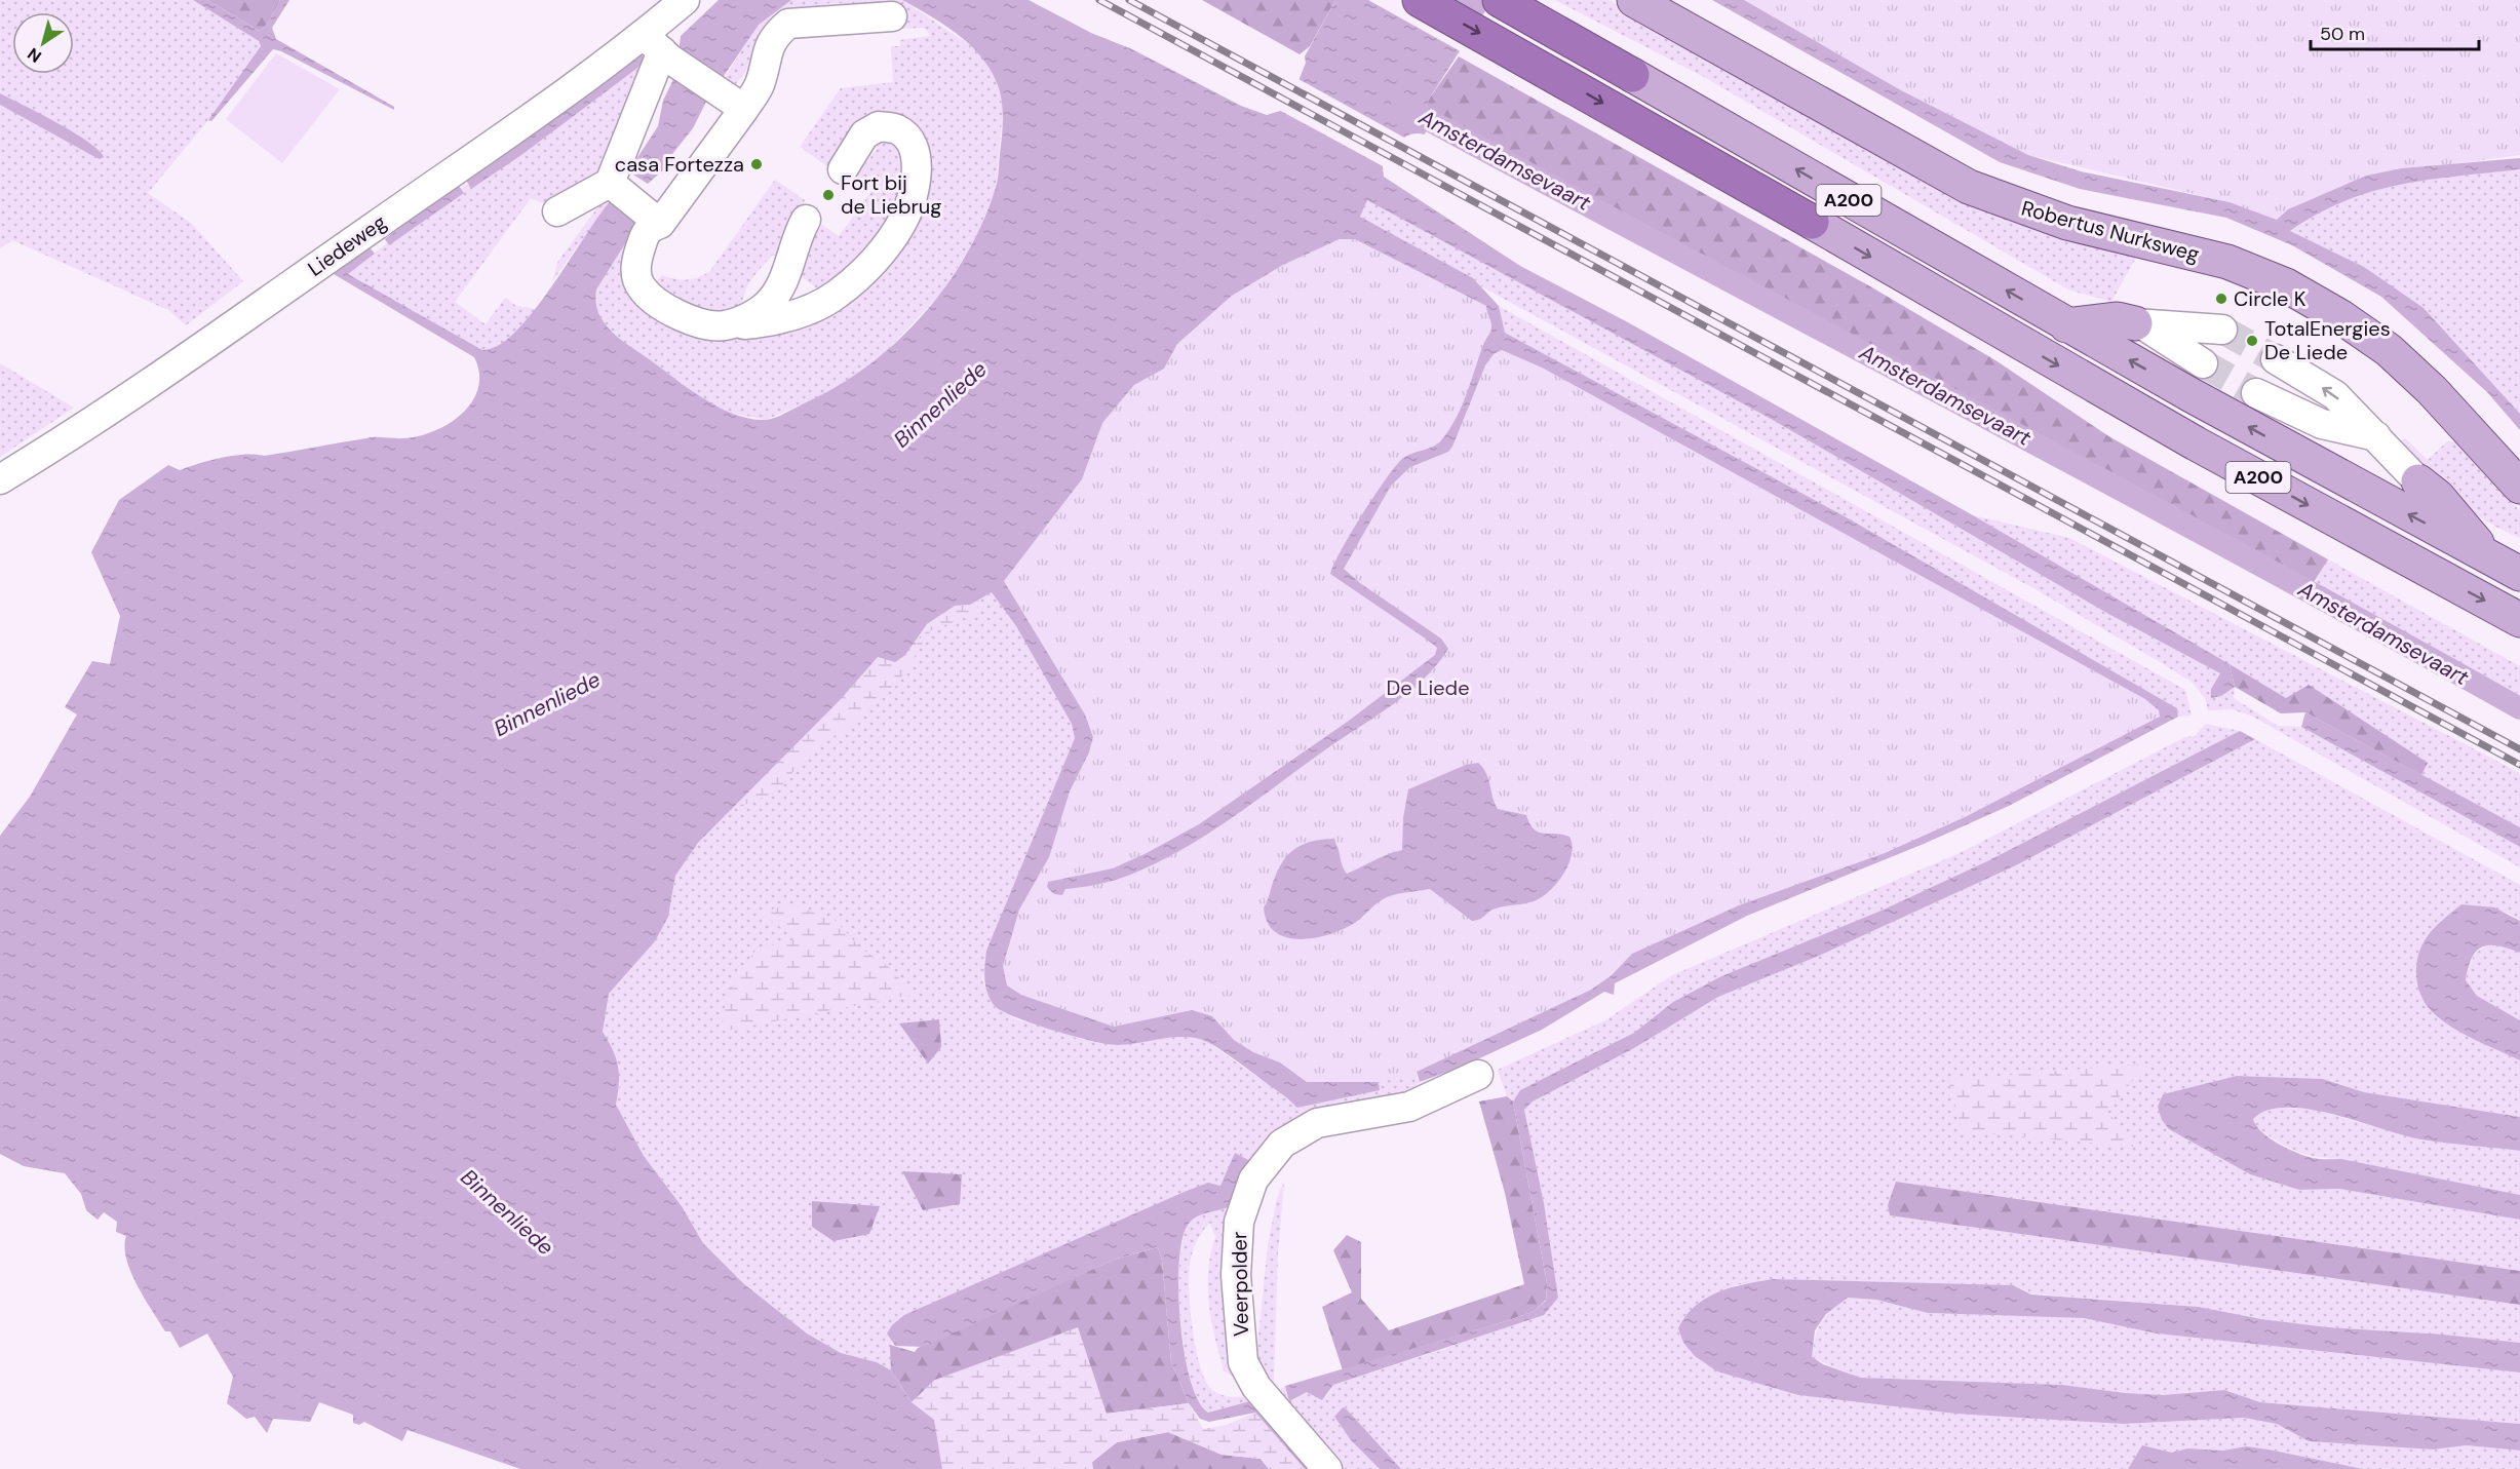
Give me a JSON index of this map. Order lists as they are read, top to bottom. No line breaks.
{"streets":{"highway":["A200"],"main road":["Robertus Nurksweg"],"street":["Liedeweg","Veerpolder"]},"water":["Amsterdamsevaart","Binnenliede"],"parks":["De Liede"],"places":["casa Fortezza","Fort bij de Liebrug","Circle K","TotalEnergies De Liede"],"scale_bar":"50 m","north":"bottom left"}
